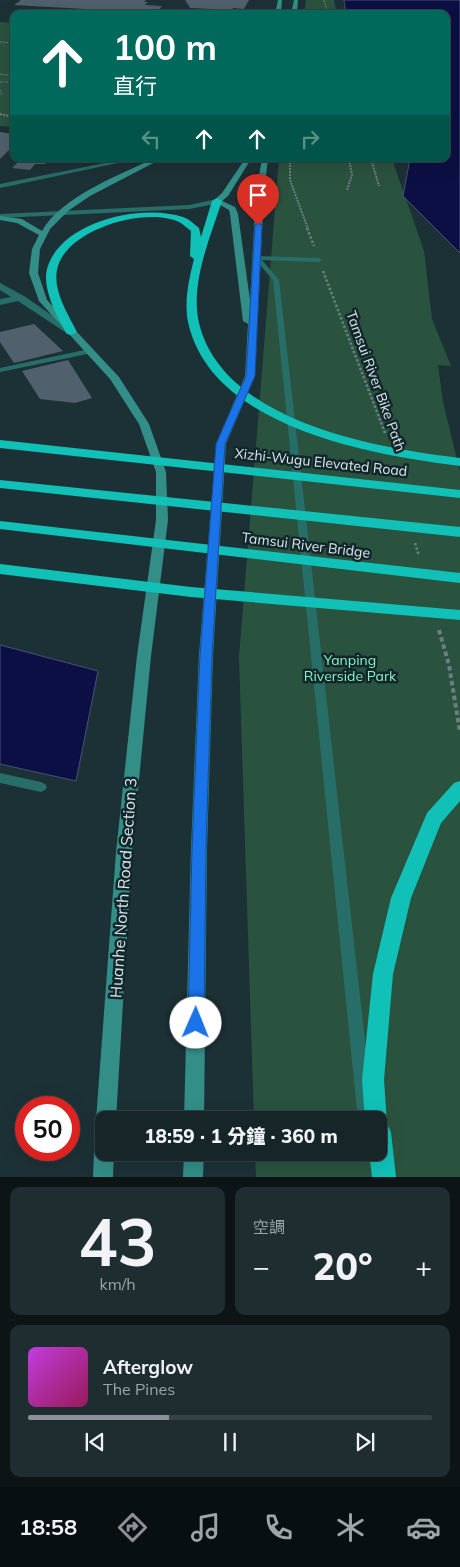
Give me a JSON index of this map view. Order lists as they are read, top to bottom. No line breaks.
{"streets":{"highway":["Xizhi-Wugu Elevated Road","Tamsui River Bridge"],"main road":["Huanhe North Road Section 3"],"path":["Tamsui River Bike Path"]},"parks":["Yanping Riverside Park"],"page":{"turn":["100 m","直行"],"limit":"50","trip":"18:59 · 1 分鐘 · 360 m","tile":[["43","km/h"],"空調"],"heat":["−","20°","+"],"song":["Afterglow","The Pines"],"tabs":"18:58"}}
